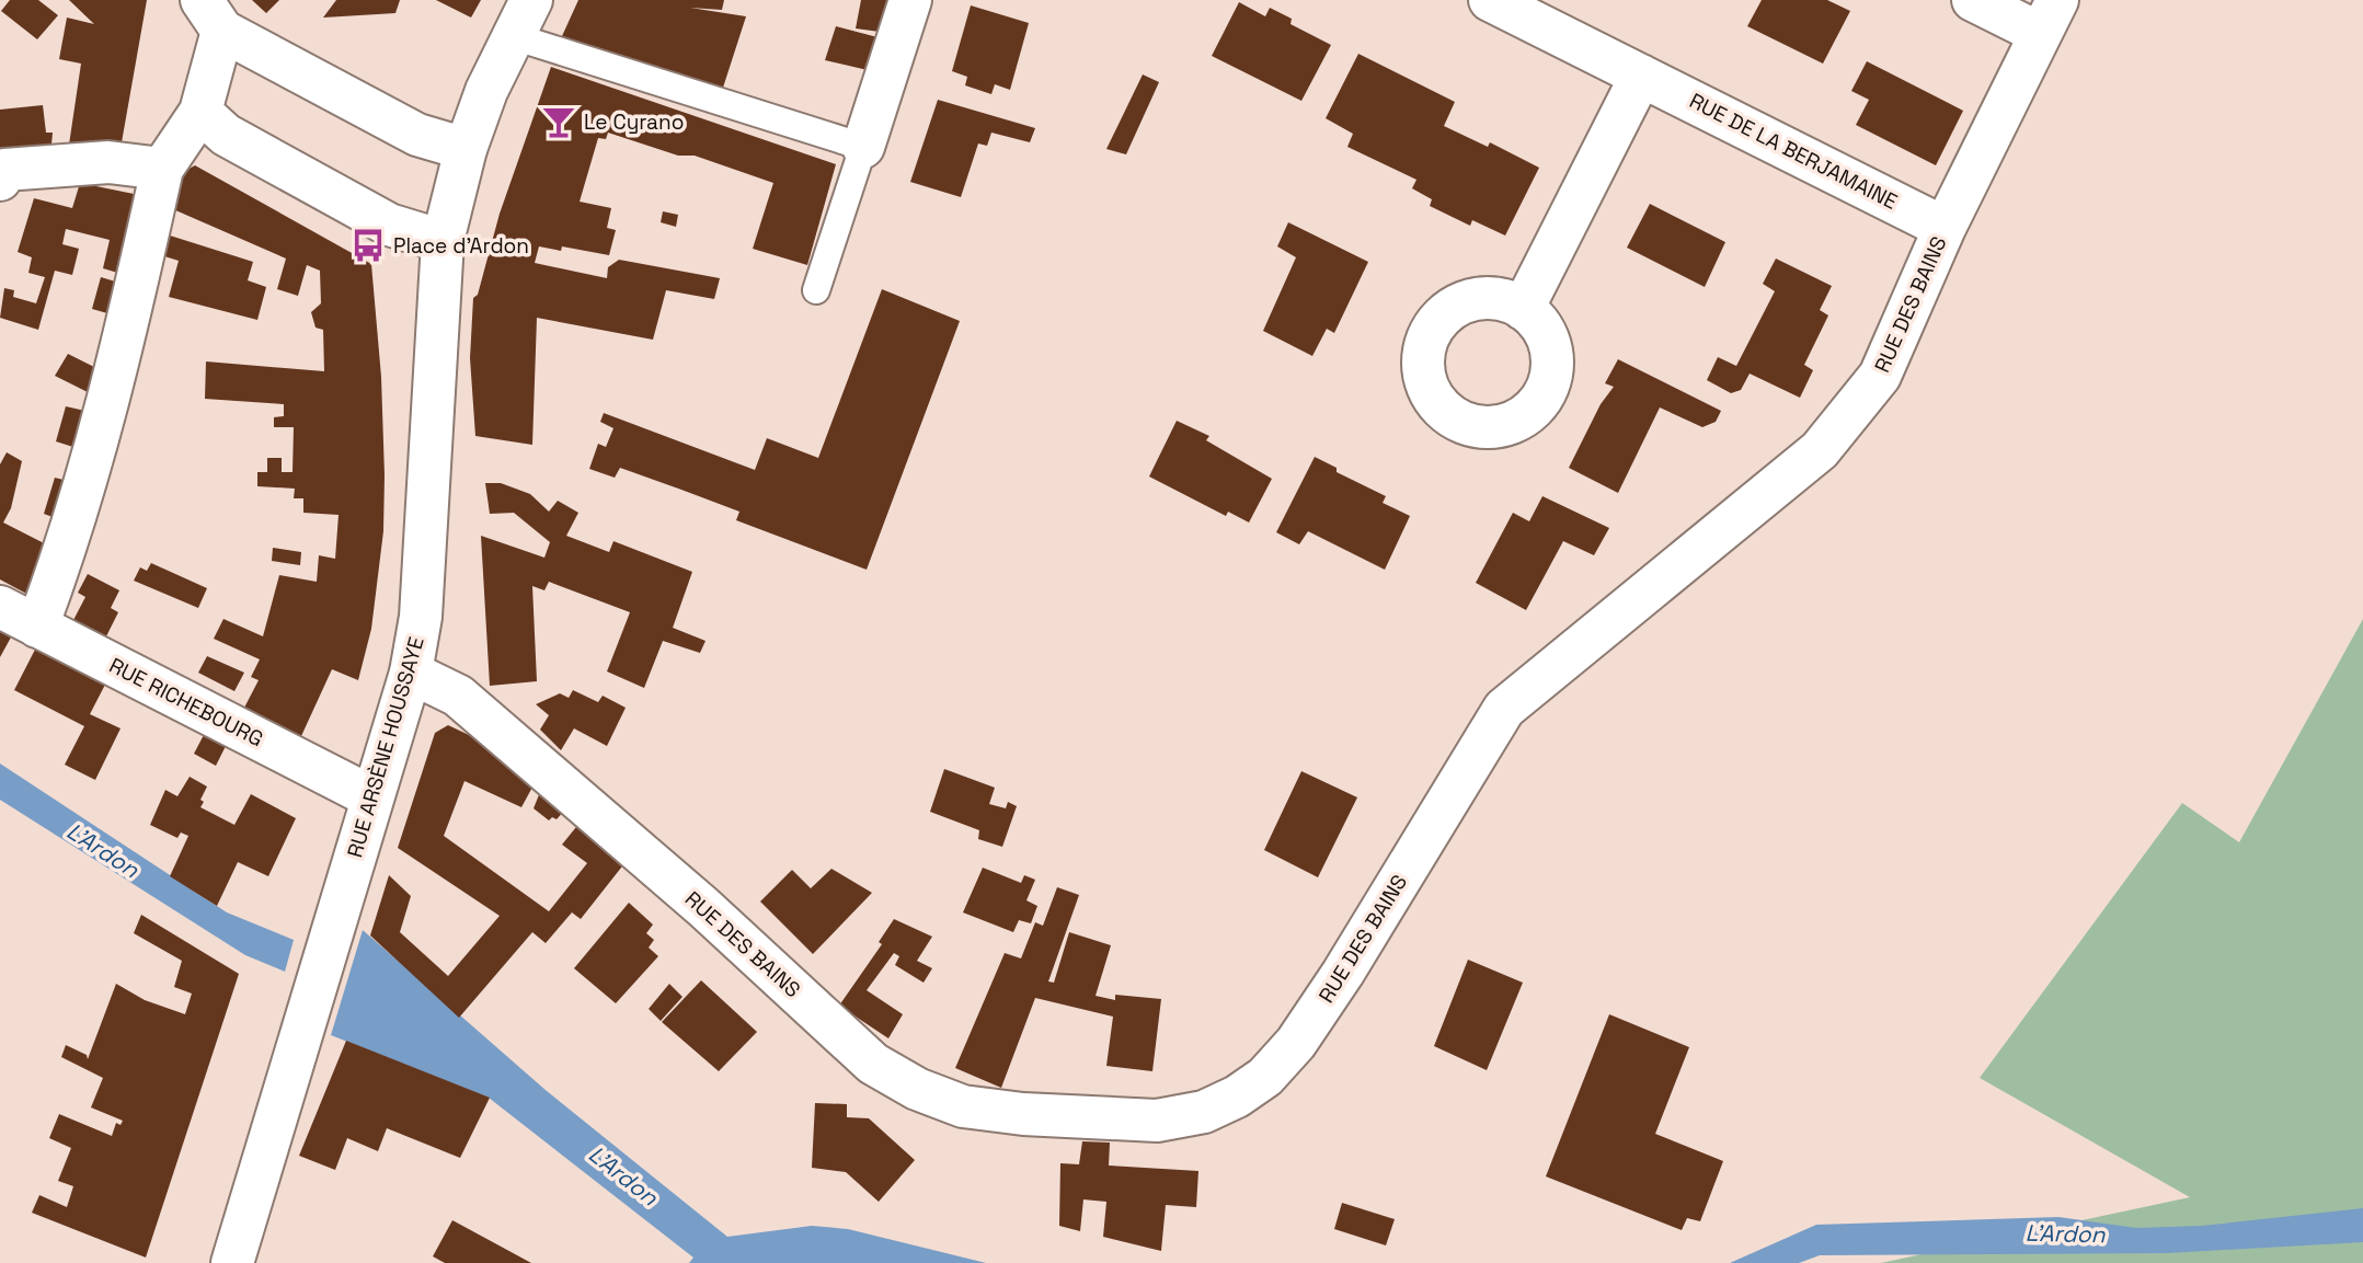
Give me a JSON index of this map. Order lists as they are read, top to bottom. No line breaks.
{"streets":{"street":["RUE DE LA BERJAMAINE","RUE DES BAINS","RUE RICHEBOURG","RUE ARSÈNE HOUSSAYE"]},"crossings":[["RUE DE LA BERJAMAINE","RUE DES BAINS"],["RUE DES BAINS","RUE ARSÈNE HOUSSAYE"],["RUE RICHEBOURG","RUE ARSÈNE HOUSSAYE"]],"water":["L'Ardon"],"places":{"bar":["Le Cyrano"],"bus stop":["Place d'Ardon"]}}
